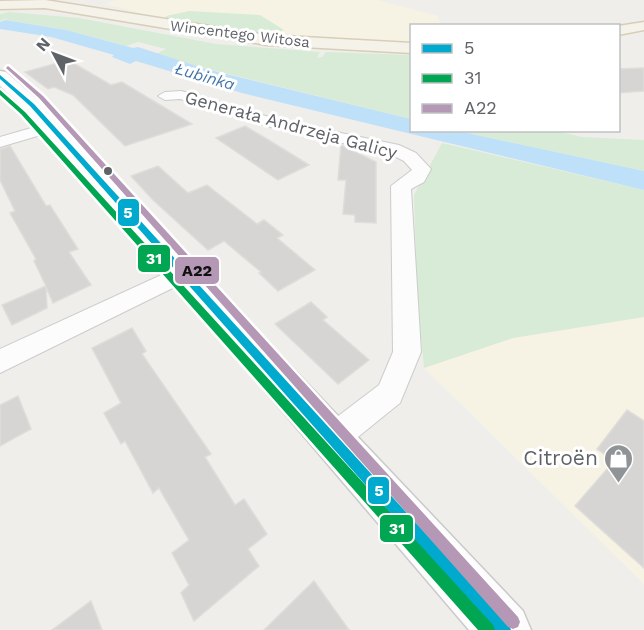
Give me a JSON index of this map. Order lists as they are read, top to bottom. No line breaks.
{"streets":{"main road":["Wincentego Witosa"],"street":["Generała Andrzeja Galicy"]},"water":["Łubinka"],"places":{"shop":["Citroën"]},"lines":["transit line A22","transit line 5","transit line 31"],"legend":["5","31","A22"],"north":"top left"}
